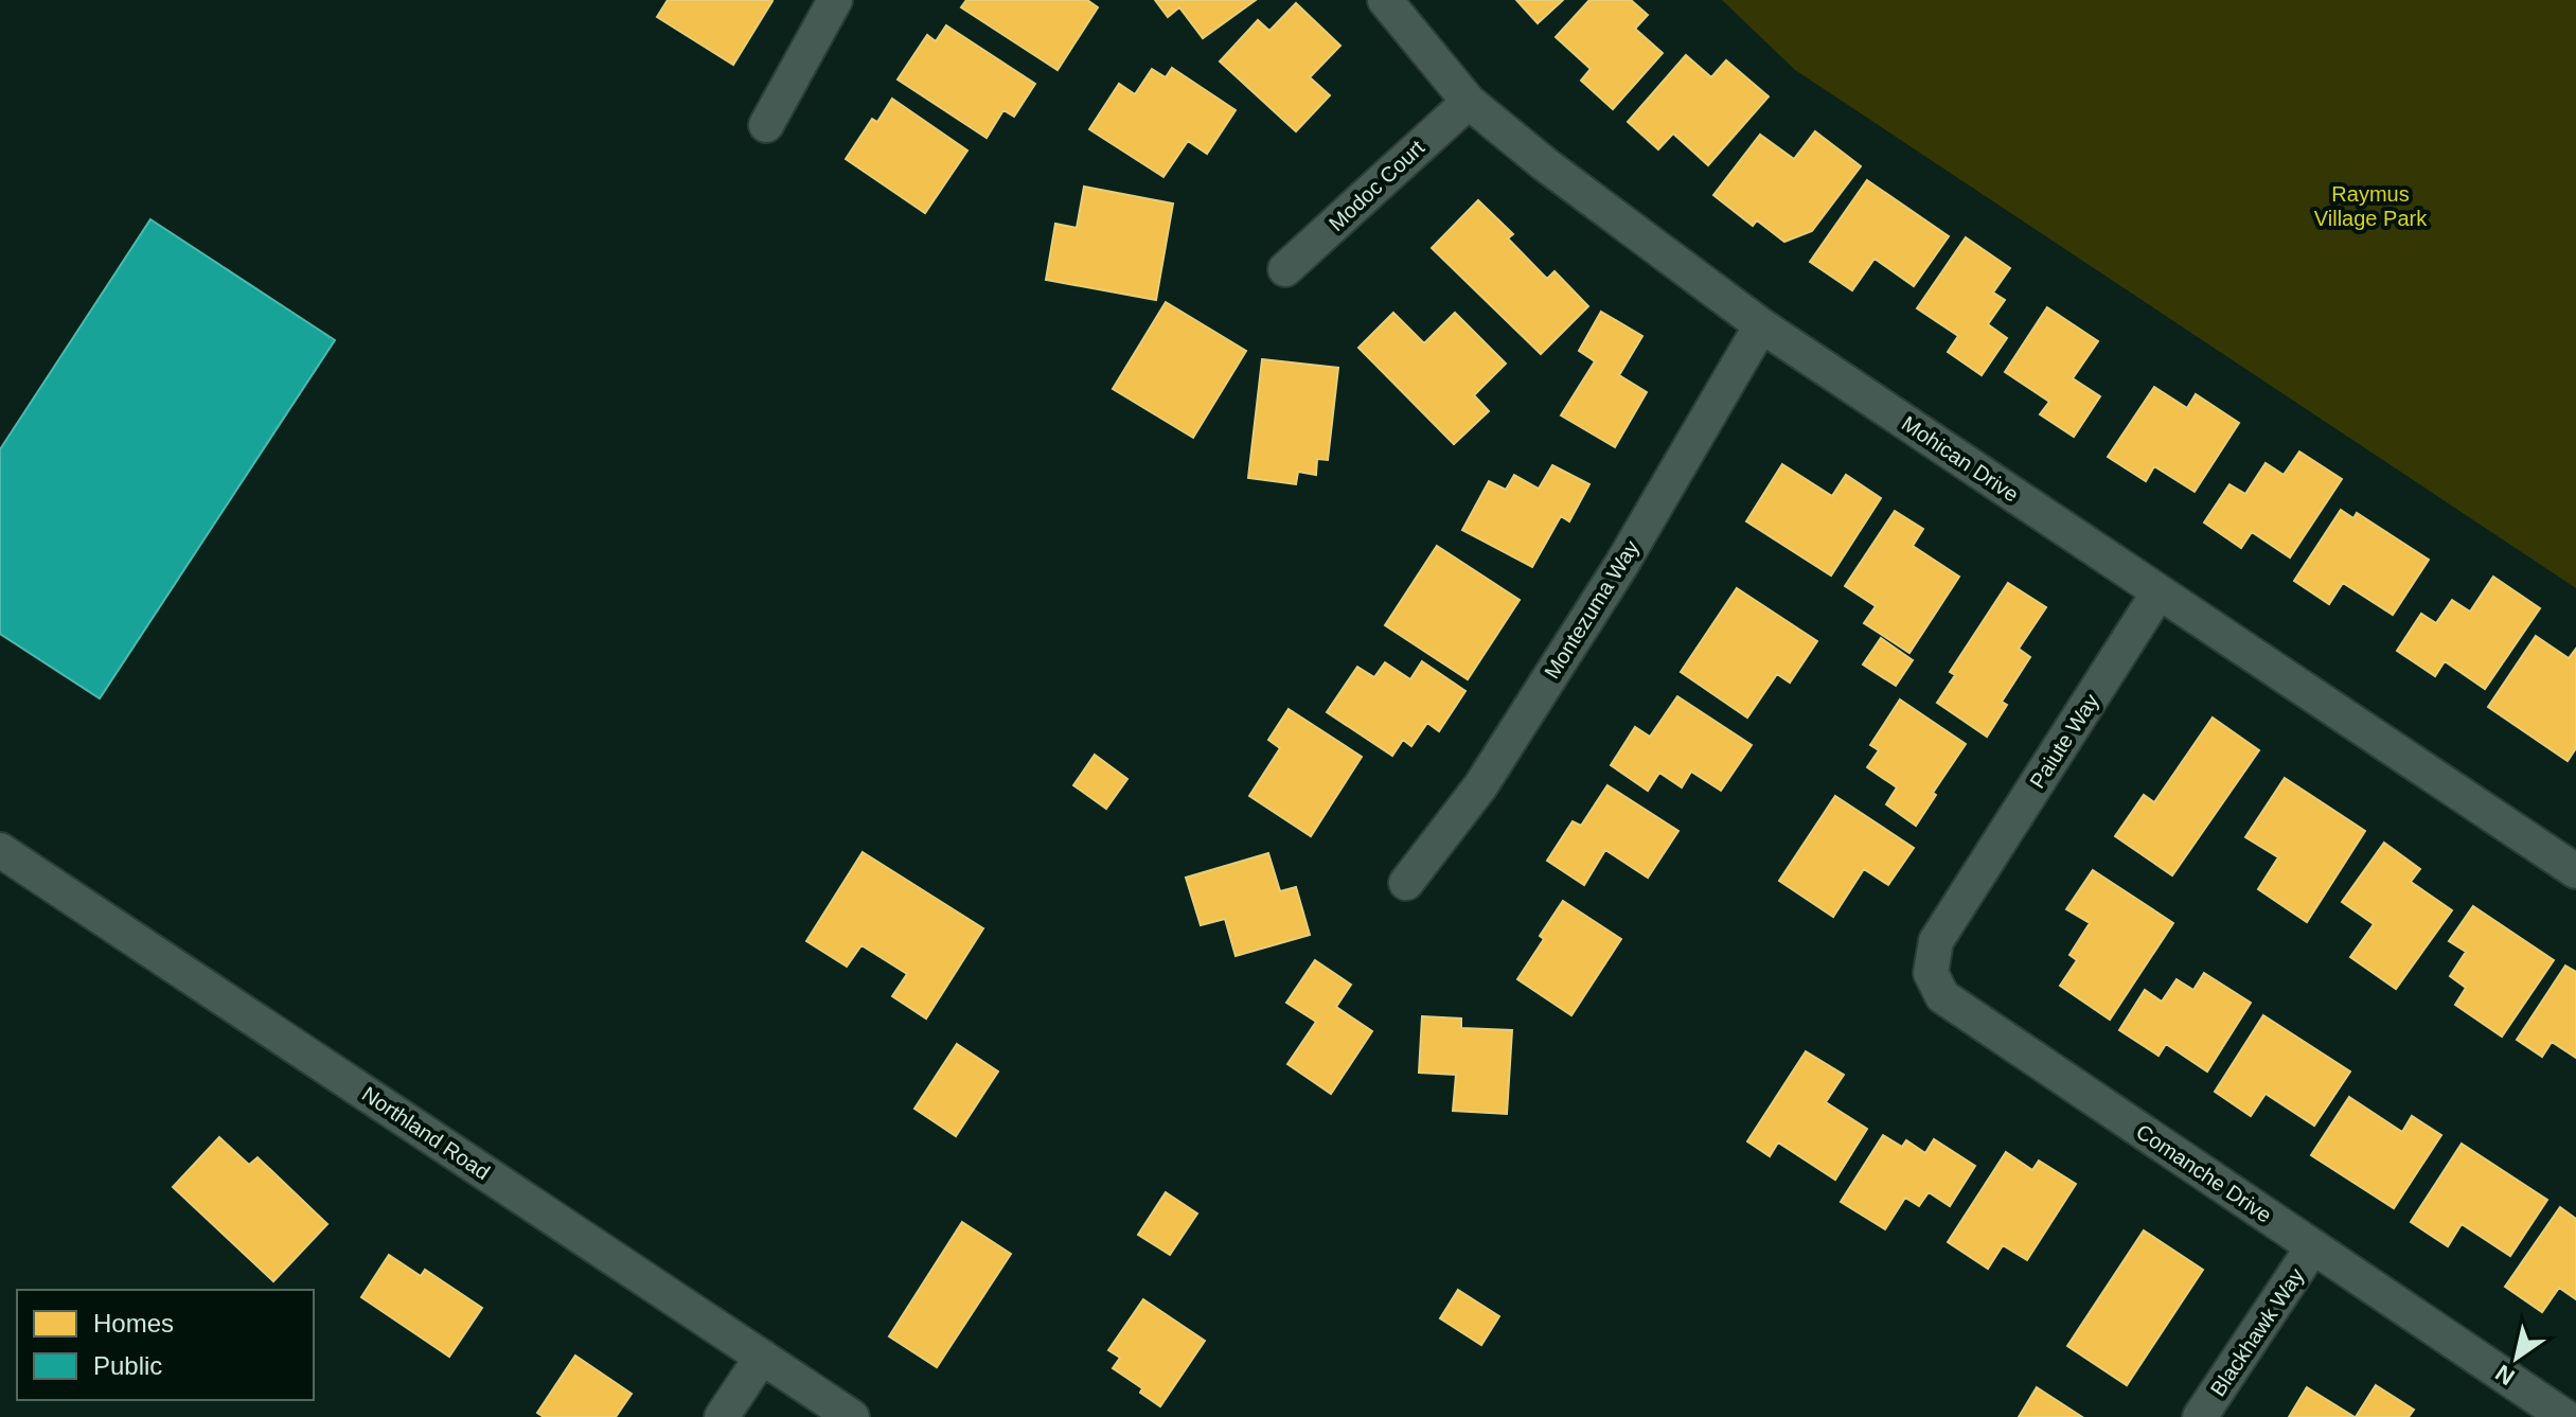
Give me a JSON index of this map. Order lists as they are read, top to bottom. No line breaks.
{"streets":{"street":["Modoc Court","Mohican Drive","Montezuma Way","Paiute Way","Northland Road","Comanche Drive","Blackhawk Way"]},"crossings":[["Modoc Court","Mohican Drive"],["Mohican Drive","Montezuma Way"],["Mohican Drive","Paiute Way"],["Paiute Way","Comanche Drive"],["Comanche Drive","Blackhawk Way"]],"parks":["Raymus Village Park"],"legend":["Homes","Public"],"north":"bottom left"}
